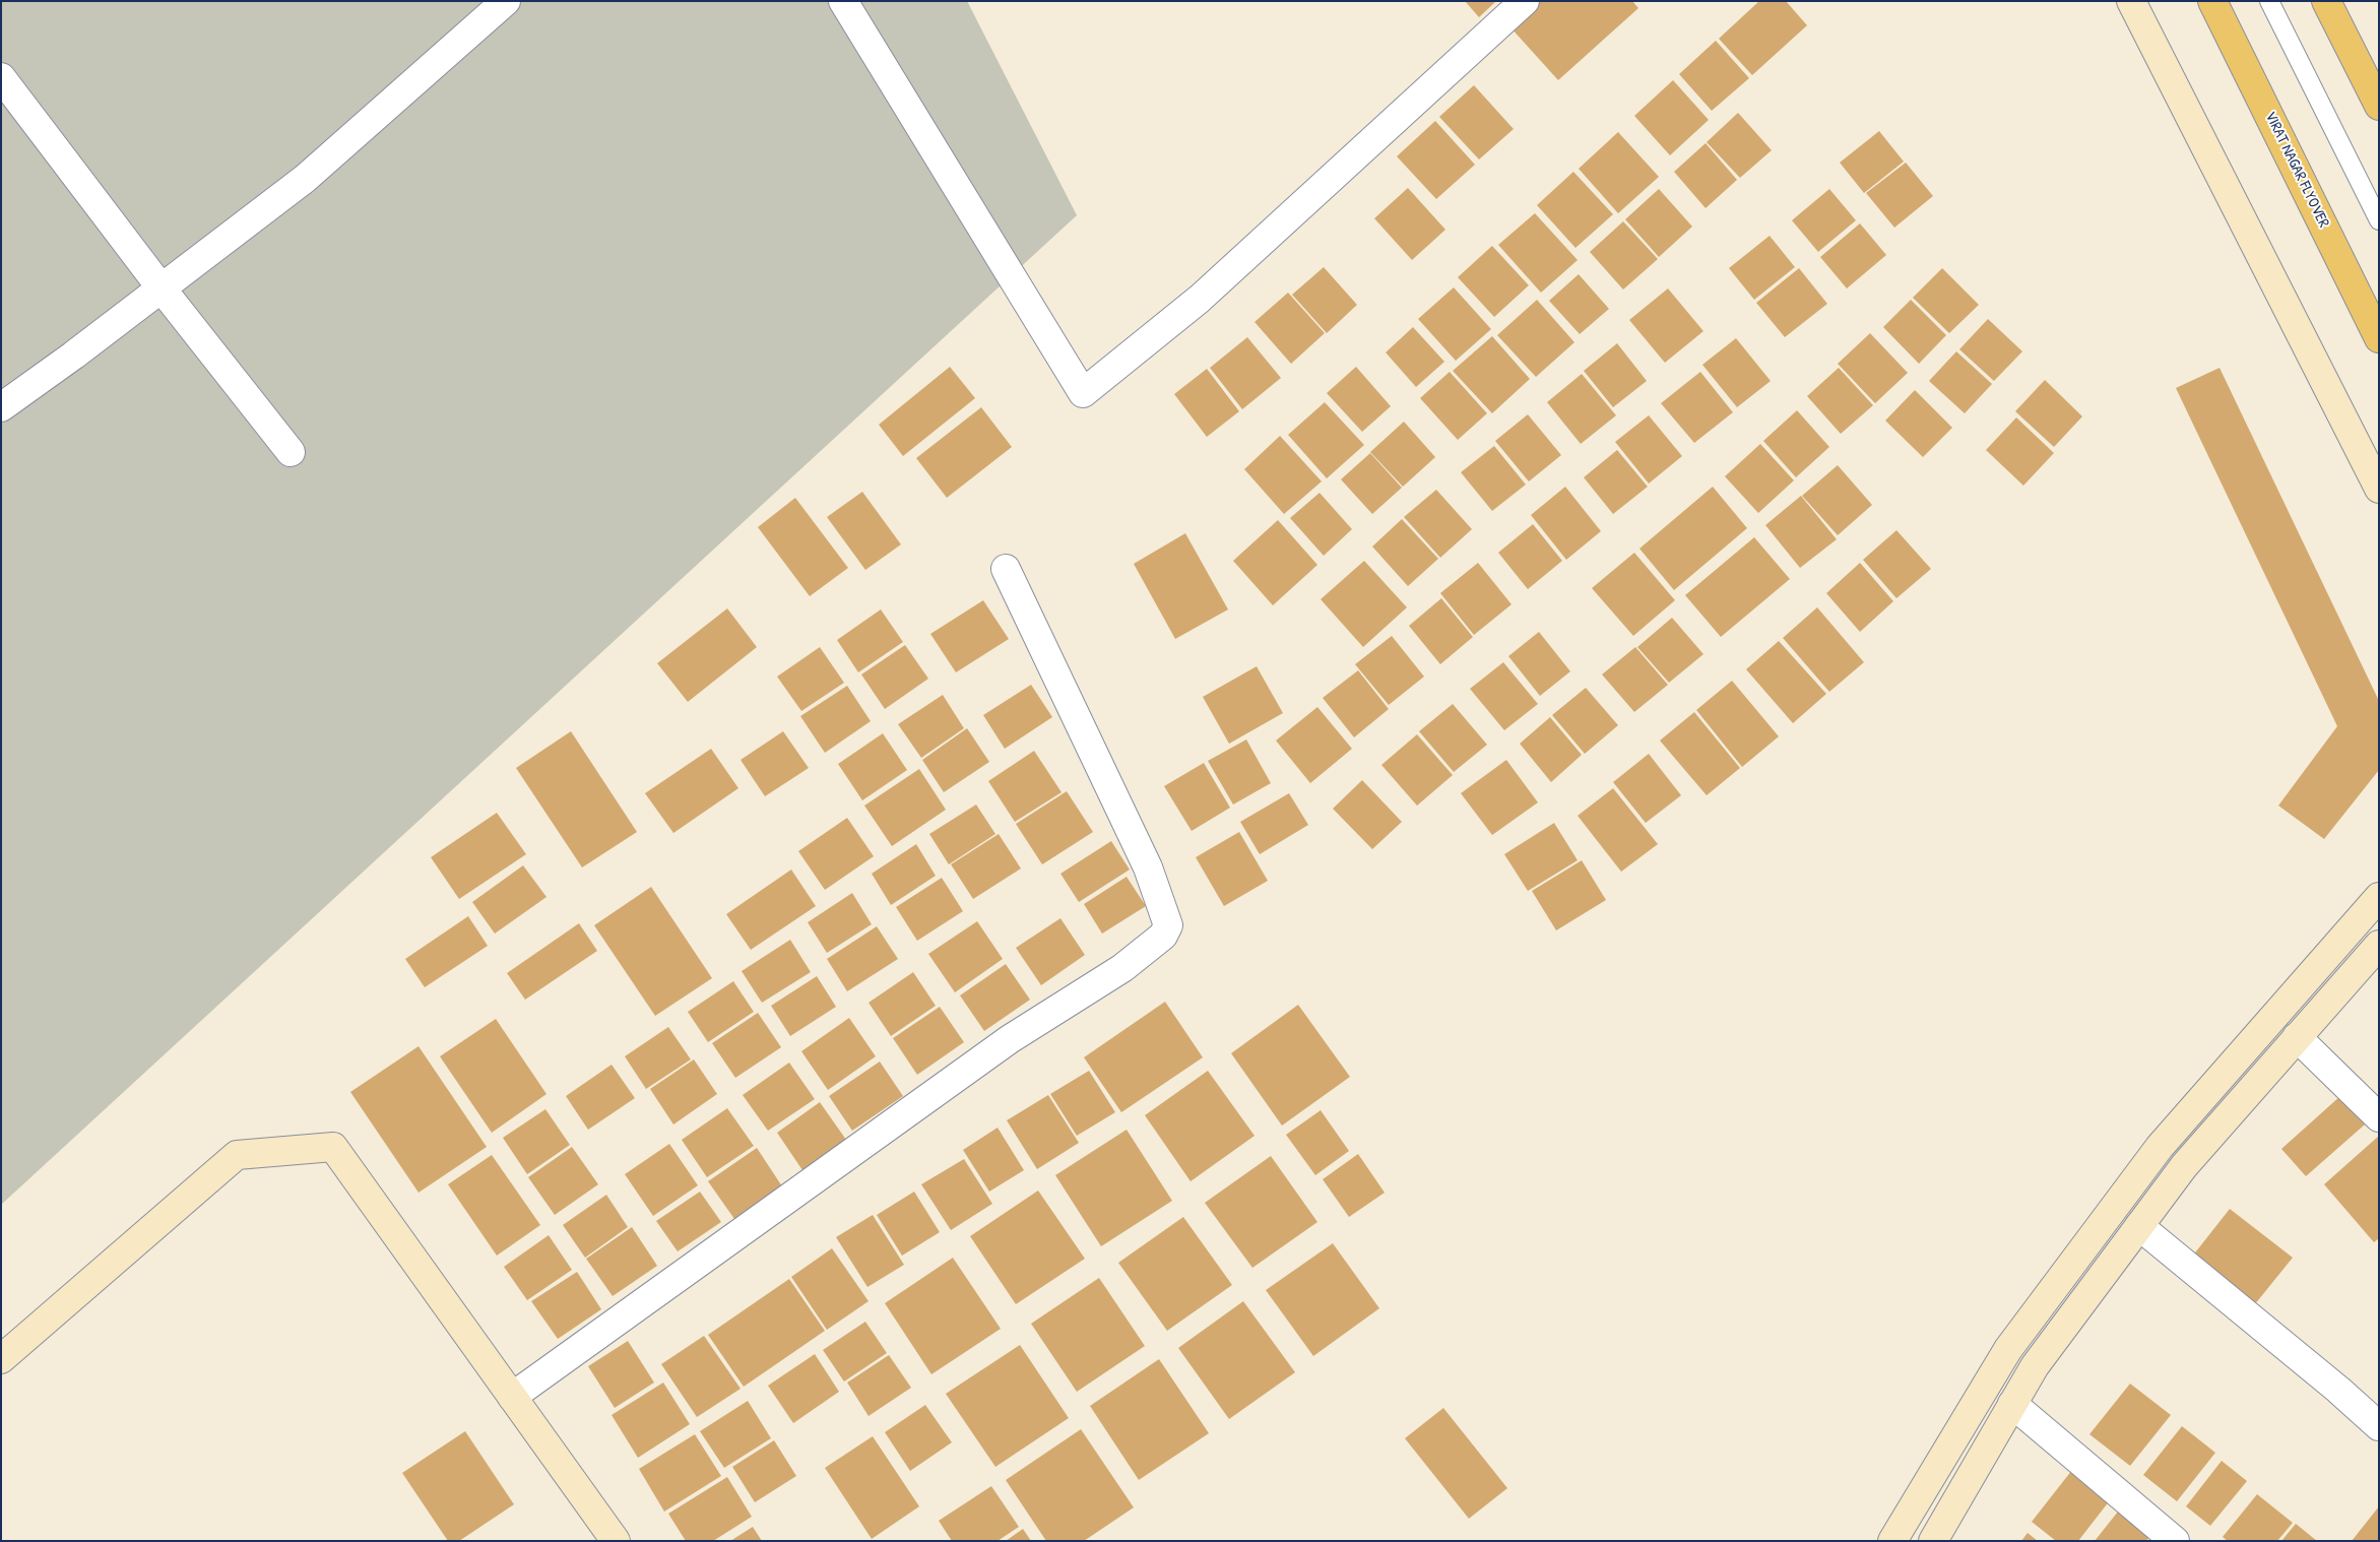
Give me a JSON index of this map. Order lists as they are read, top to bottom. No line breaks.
{"streets":{"main road":["VIRAT NAGAR FLYOVER"]}}
